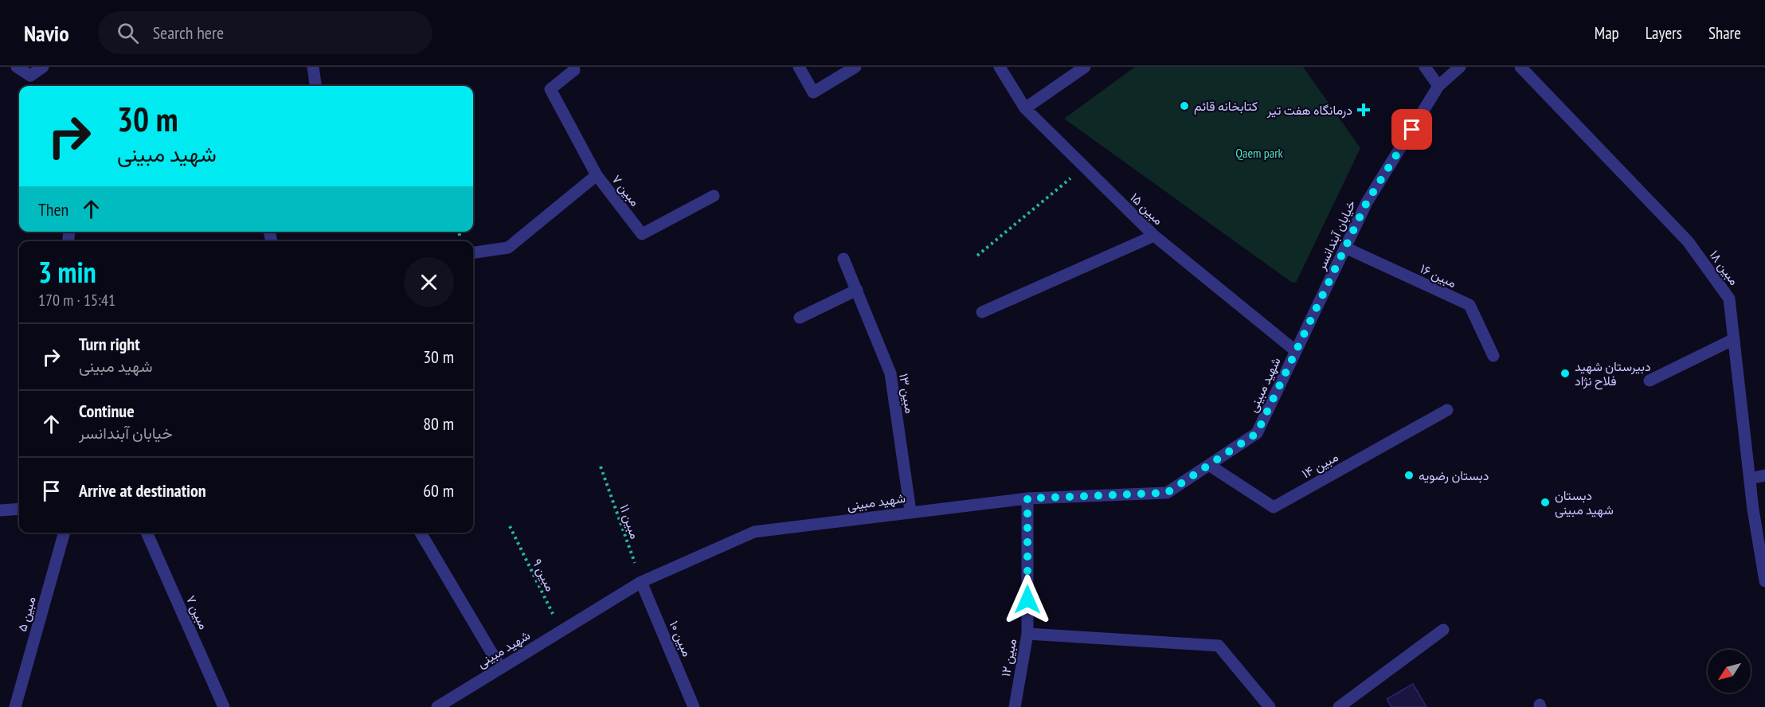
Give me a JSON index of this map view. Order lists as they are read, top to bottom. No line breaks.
{"streets":{"street":["مبین ۷","مبین ۱۵","خیابان آبندانسر","مبین ۱۸","مبین ۱۶","شهید مبینی","مبین ۱۳","مبین ۱۴","مبین ۵","مبین ۱۰","مبین ۱۲"],"path":["مبین ۱۱","مبین ۹"]},"crossings":[["مبین ۱۵","خیابان آبندانسر"],["مبین ۱۵","شهید مبینی"],["خیابان آبندانسر","مبین ۱۶"],["خیابان آبندانسر","شهید مبینی"],["شهید مبینی","مبین ۱۳"],["شهید مبینی","مبین ۱۴"],["شهید مبینی","مبین ۱۱"],["شهید مبینی","مبین ۹"],["شهید مبینی","مبین ۱۰"],["شهید مبینی","مبین ۱۲"],["مبین ۱۱","مبین ۱۰"]],"parks":["Qaem park"],"places":{"other":["کتابخانه قائم","دبیرستان شهید فلاح نژاد","دبستان رضویه","دبستان شهید مبینی"],"health":["درمانگاه هفت تیر"]},"north":"bottom left","page":{"header":"Navio","search":"Search here","nav":["Map","Layers","Share"],"turn":["30 m","شهید مبینی"],"then":"Then","heading":["3 min","170 m · 15:41"],"list":[{"name":"Turn right","note":"شهید مبینی","value":"30 m"},{"name":"Continue","note":"خیابان آبندانسر","value":"80 m"},{"name":"Arrive at destination","value":"60 m"}]}}
